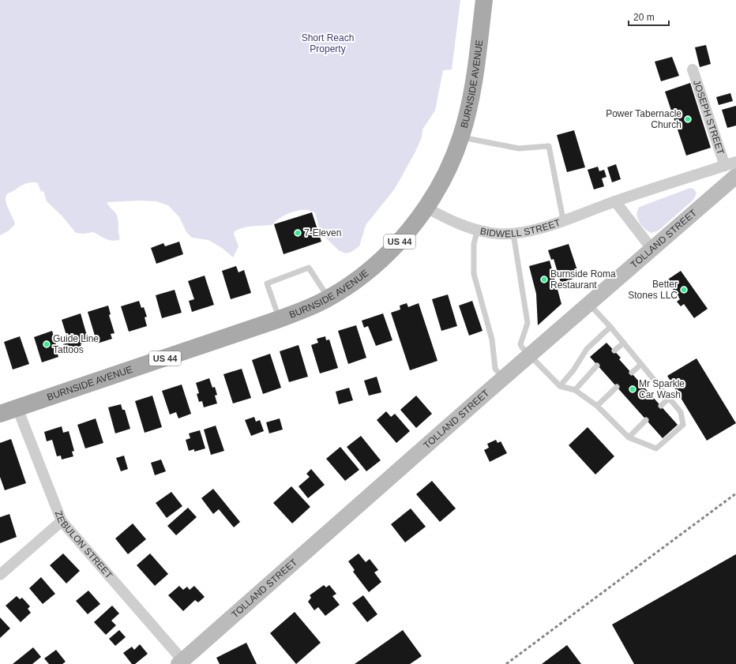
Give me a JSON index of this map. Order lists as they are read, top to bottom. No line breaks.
{"streets":{"main road":["BURNSIDE AVENUE","TOLLAND STREET","US 44"],"street":["JOSEPH STREET","BIDWELL STREET","ZEBULON STREET"]},"crossings":[["BURNSIDE AVENUE","BIDWELL STREET"],["BURNSIDE AVENUE","ZEBULON STREET"],["JOSEPH STREET","BIDWELL STREET"],["TOLLAND STREET","ZEBULON STREET"]],"parks":["Short Reach Property"],"places":["Power Tabernacle Church","7-Eleven","Burnside Roma Restaurant","Better Stones LLC","Guide Line Tattoos","Mr Sparkle Car Wash"],"scale_bar":"20 m"}
